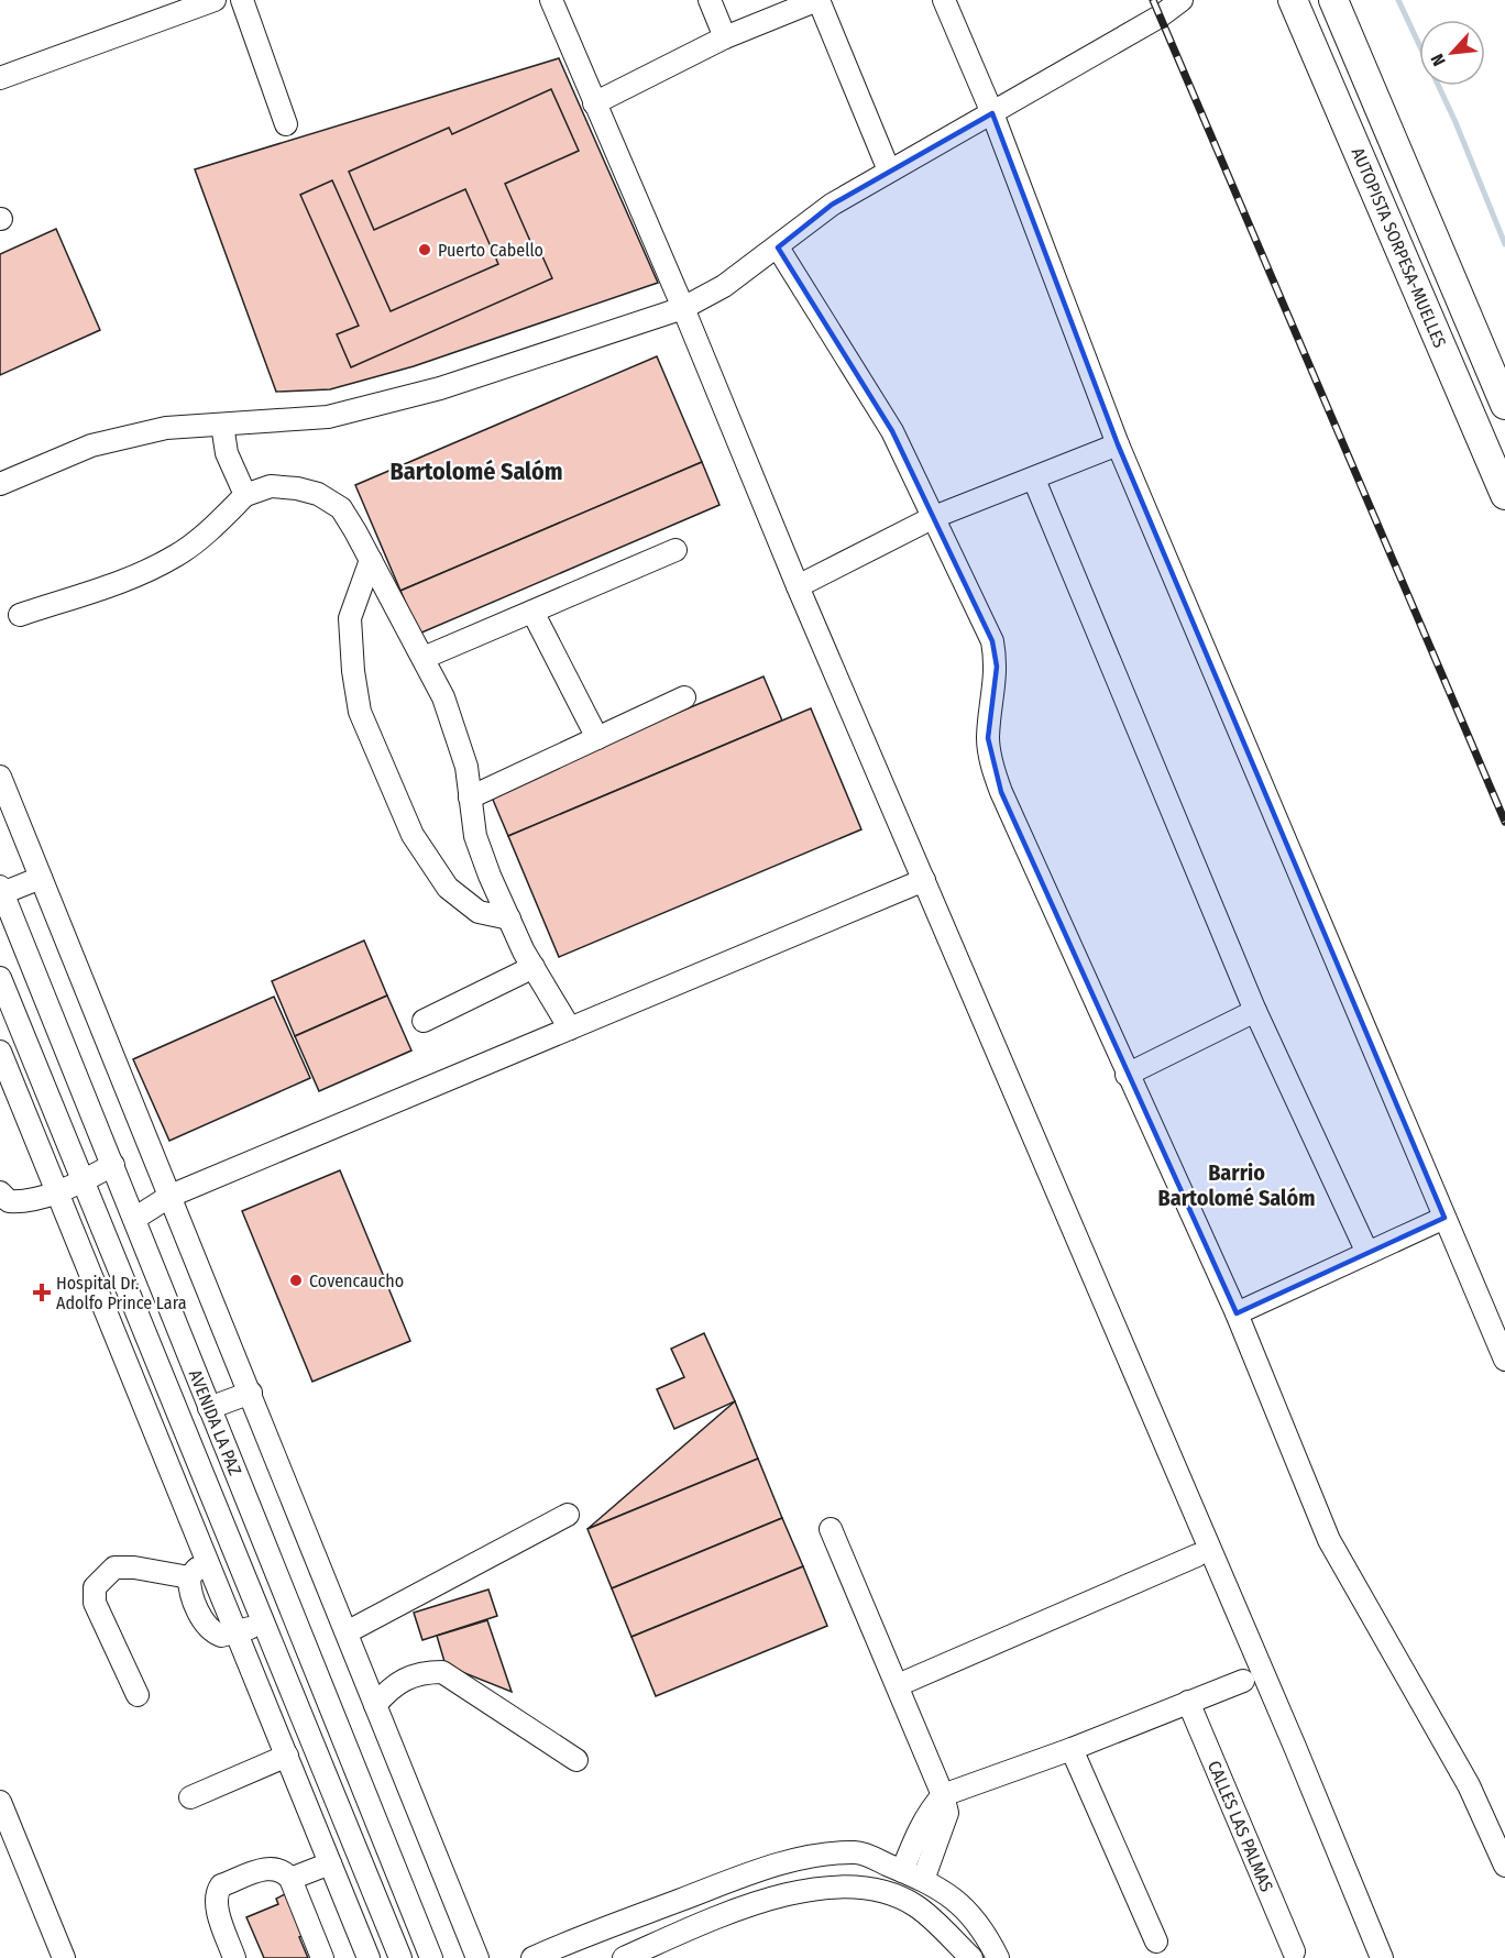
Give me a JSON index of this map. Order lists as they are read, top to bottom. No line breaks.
{"streets":{"main road":["AUTOPISTA SORPESA-MUELLES"],"street":["AVENIDA LA PAZ","CALLES LAS PALMAS"]},"districts":["Bartolomé Salóm","Barrio Bartolomé Salóm"],"places":{"other":["Puerto Cabello","Covencaucho"],"health":["Hospital Dr. Adolfo Prince Lara"]},"north":"bottom left"}
